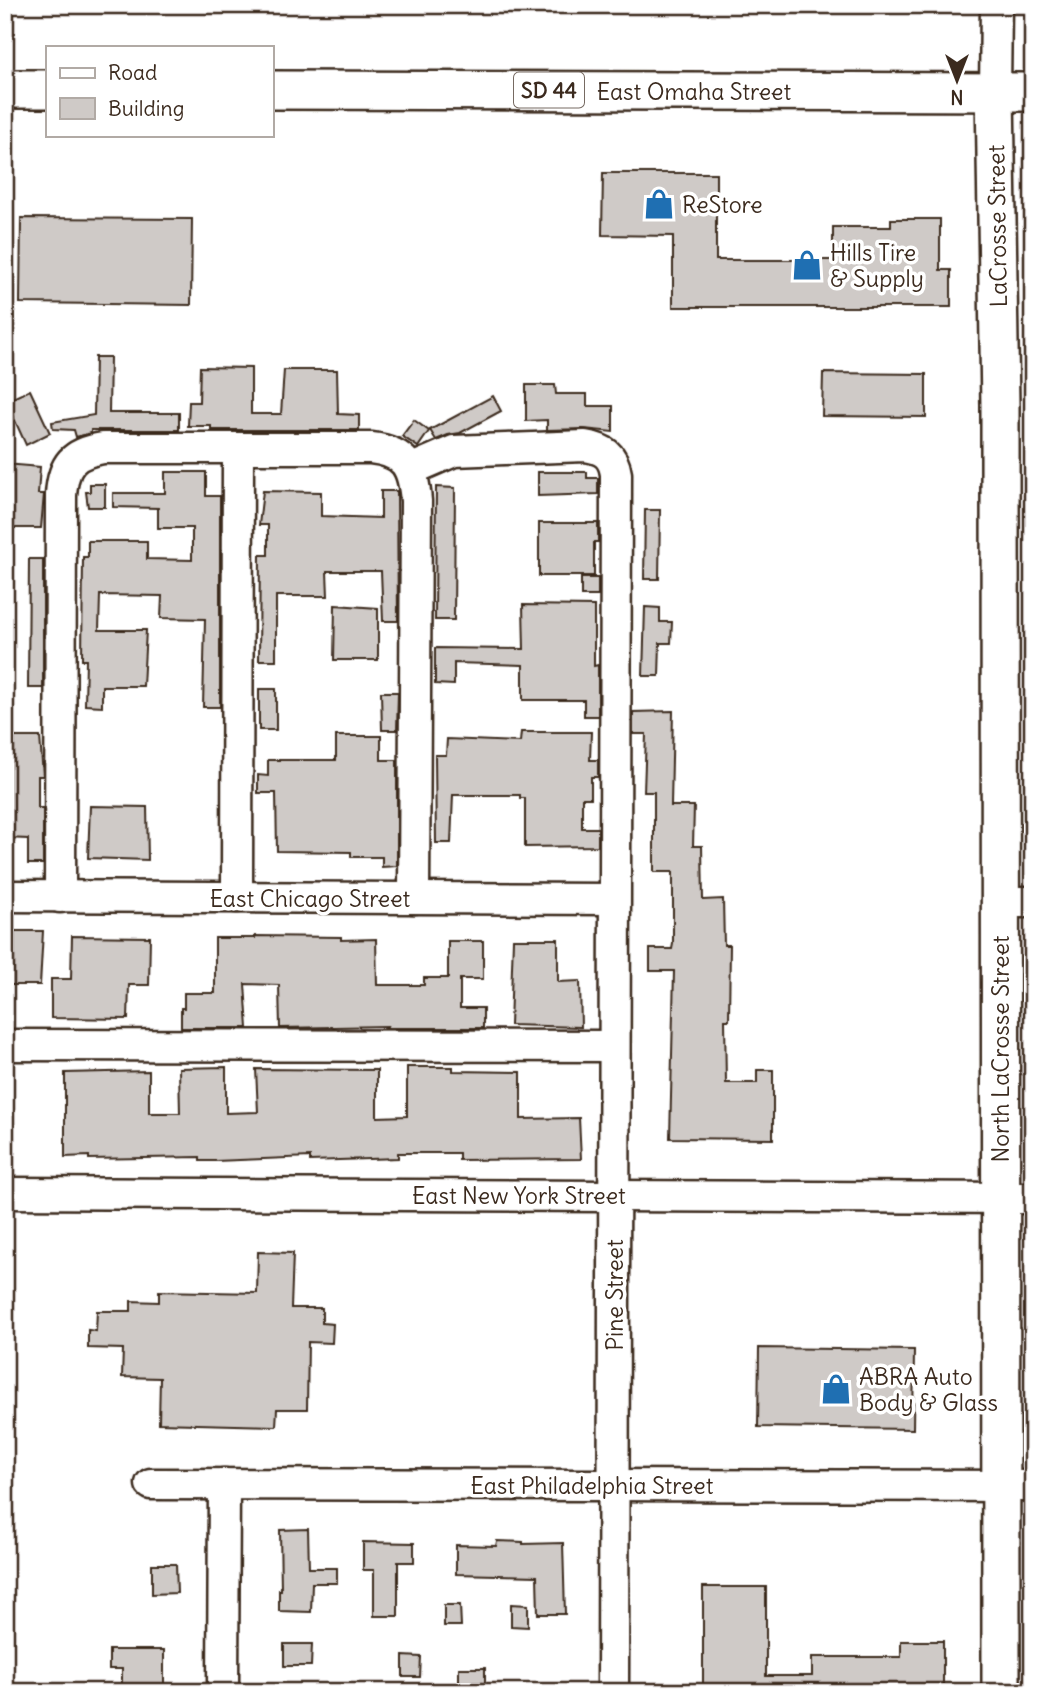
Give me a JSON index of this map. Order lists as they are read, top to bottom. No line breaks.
{"streets":{"main road":["SD 44","East Omaha Street","LaCrosse Street","North LaCrosse Street"],"street":["East Chicago Street","East New York Street","Pine Street","East Philadelphia Street"]},"crossings":[["East Omaha Street","LaCrosse Street"],["LaCrosse Street","North LaCrosse Street"],["East Chicago Street","Pine Street"],["North LaCrosse Street","East New York Street"],["North LaCrosse Street","East Philadelphia Street"],["East New York Street","Pine Street"],["Pine Street","East Philadelphia Street"]],"places":{"shop":["ReStore","Hills Tire & Supply","ABRA Auto Body & Glass"]},"legend":["Road","Building"],"north":"bottom"}
